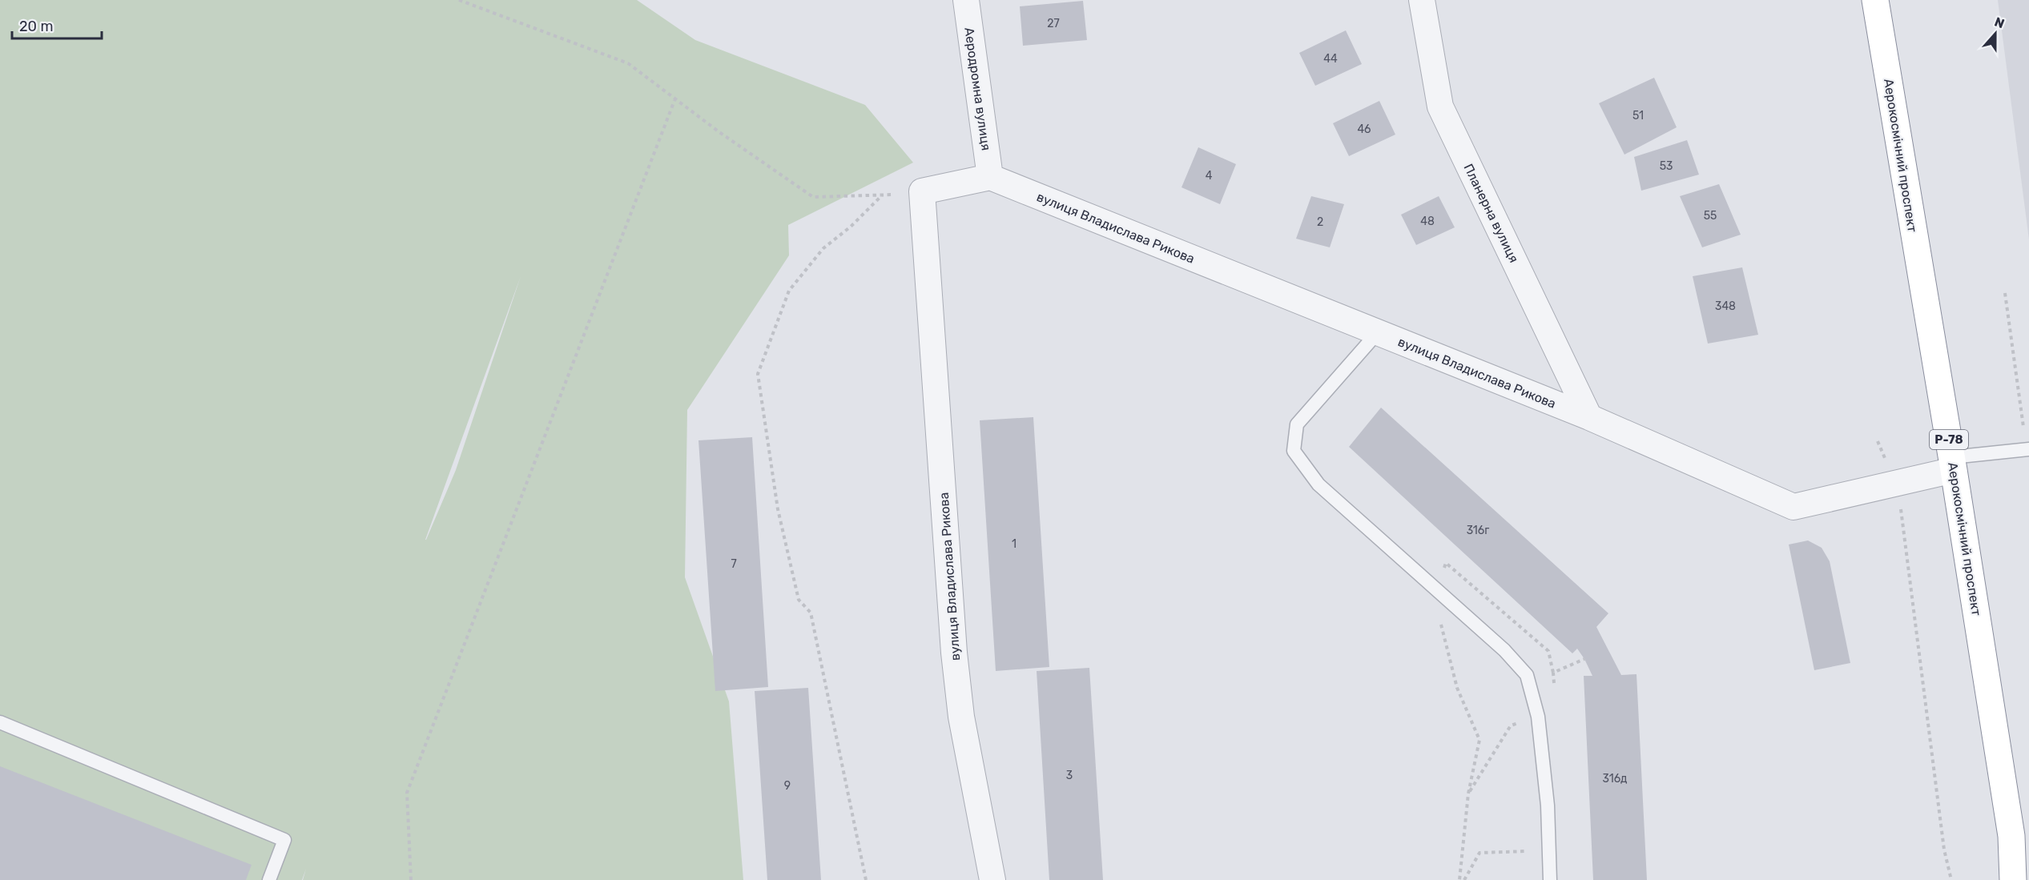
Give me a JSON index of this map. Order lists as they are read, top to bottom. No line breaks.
{"streets":{"highway":["Аерокосмічний проспект","Р-78"],"street":["Аеродромна вулиця","Планерна вулиця","вулиця Владислава Рикова"]},"crossings":[["Аеродромна вулиця","вулиця Владислава Рикова"],["Аерокосмічний проспект","вулиця Владислава Рикова"],["Планерна вулиця","вулиця Владислава Рикова"]],"house_numbers":["27","44","51","46","53","4","55","48","2","348","316г","1","7","3","316д","9"],"scale_bar":"20 m","north":"top"}
